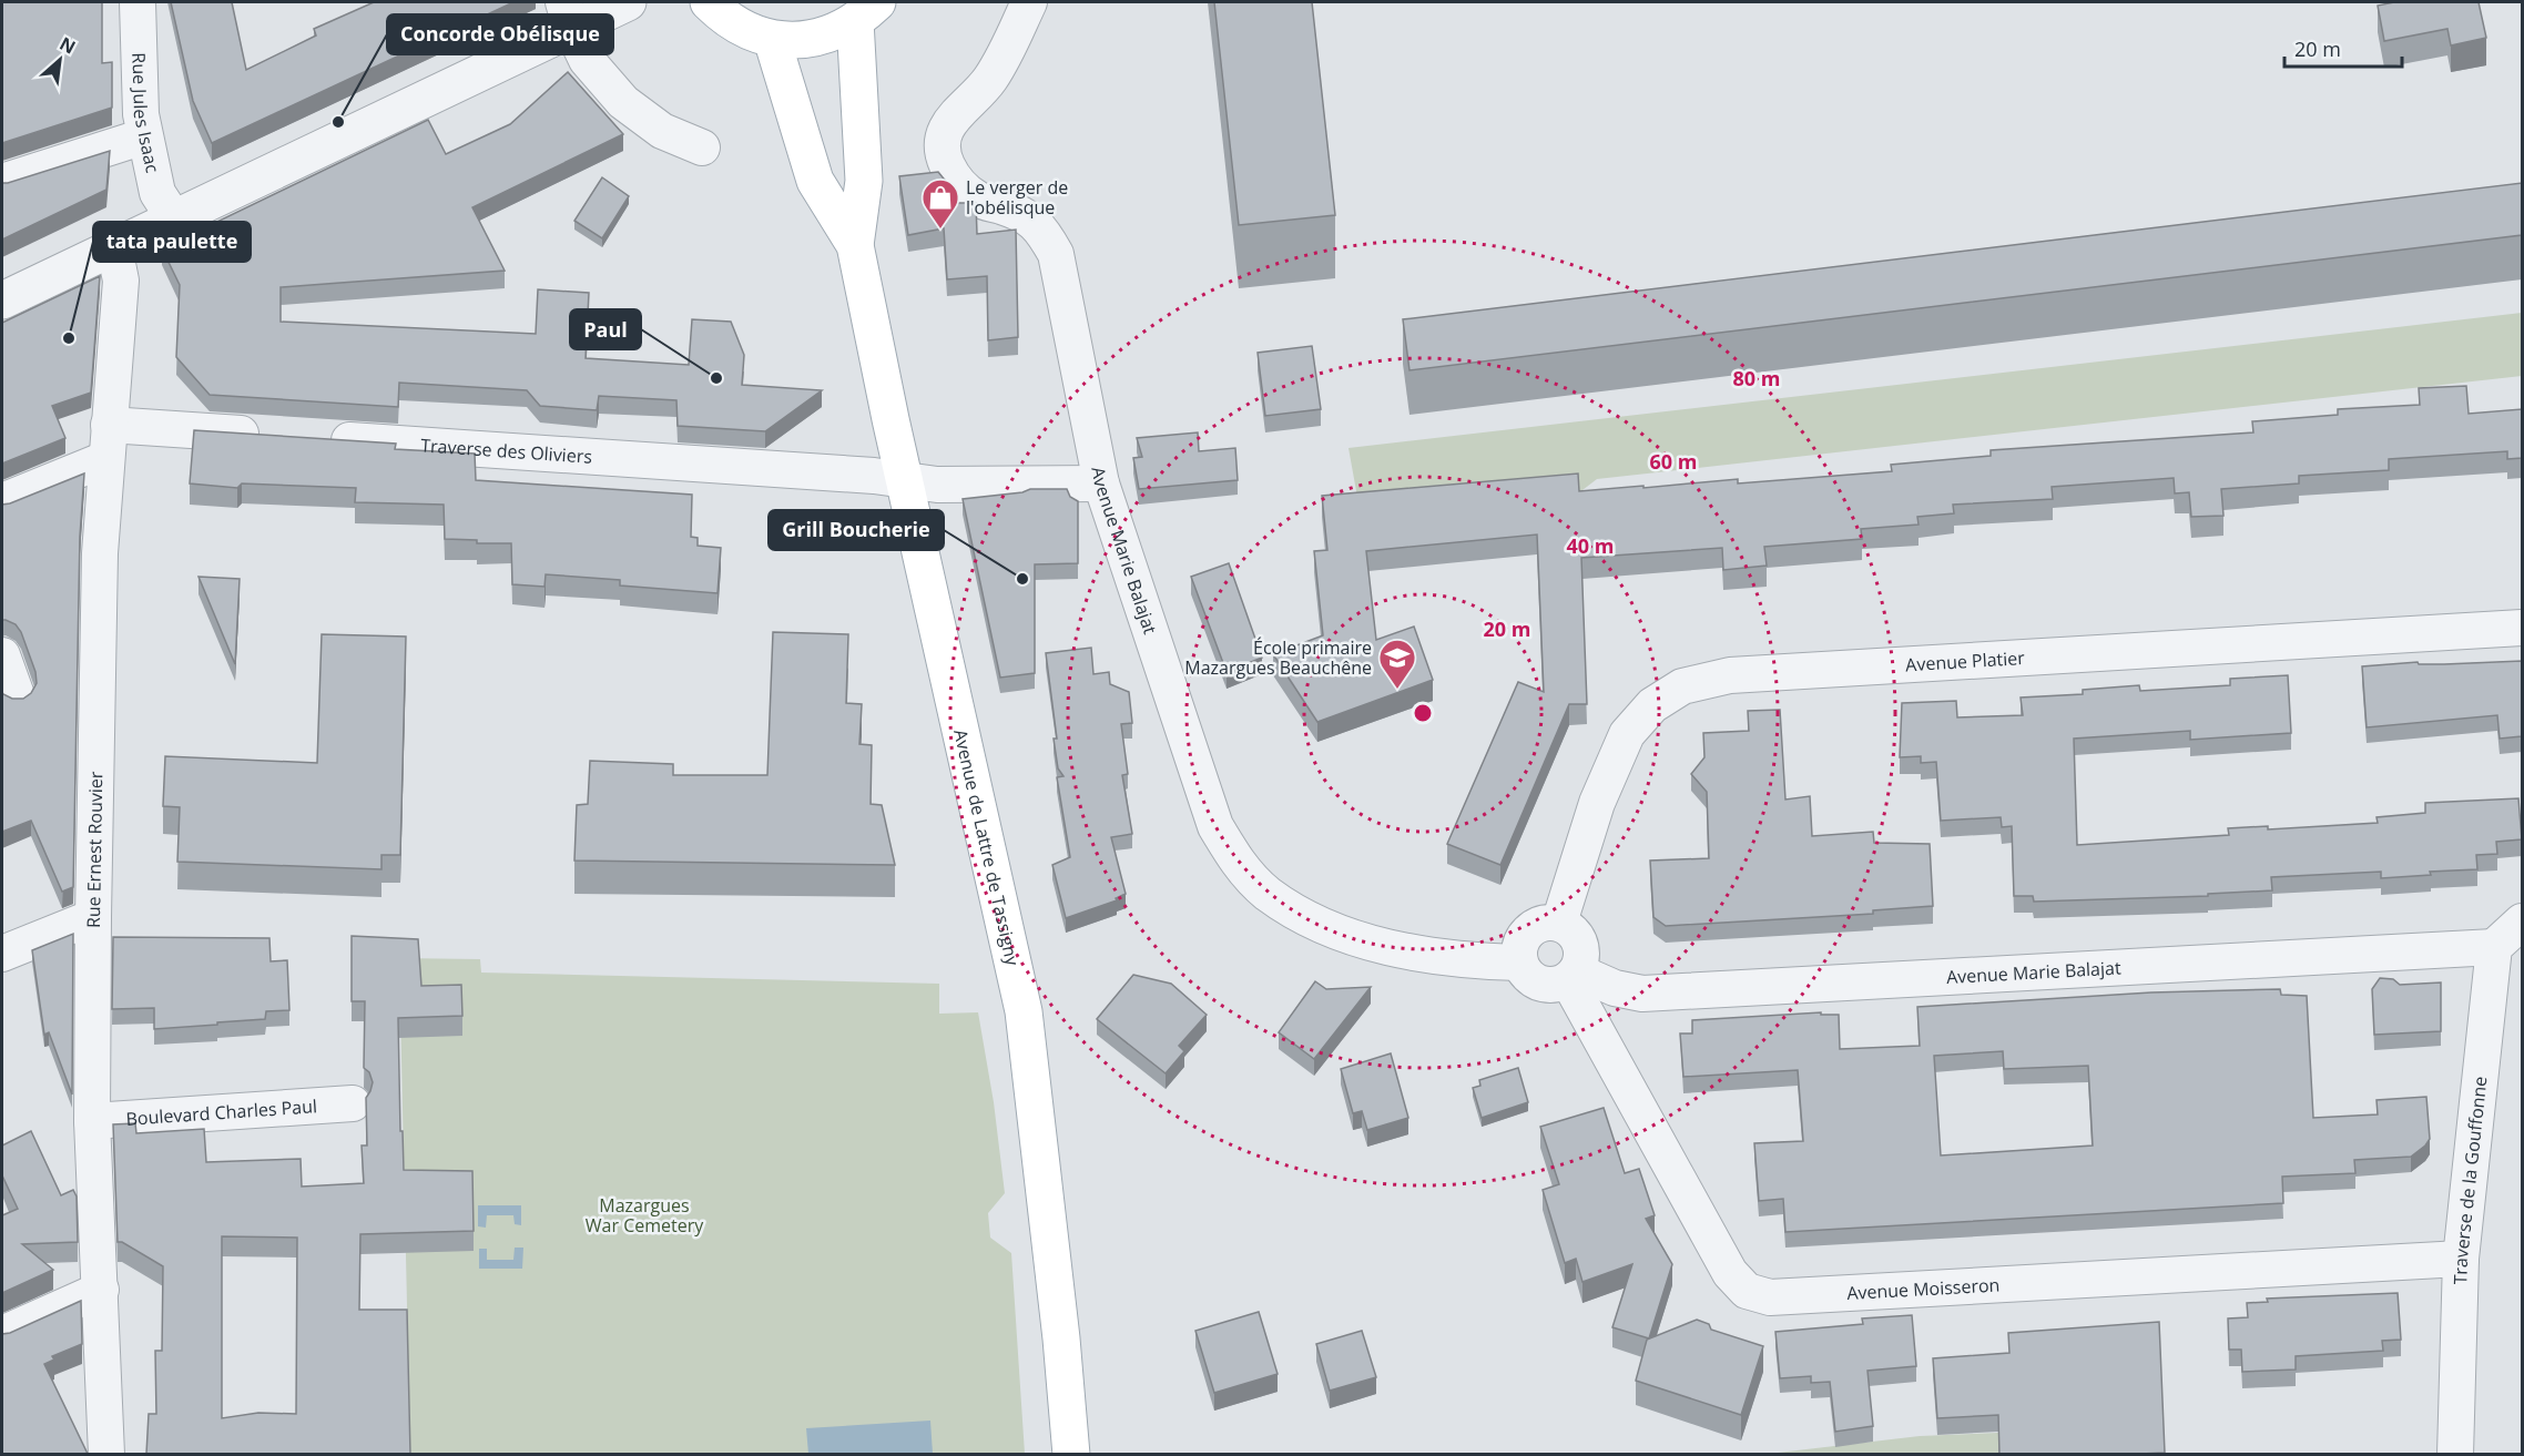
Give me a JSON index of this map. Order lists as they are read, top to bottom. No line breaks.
{"streets":{"main road":["Avenue de Lattre de Tassigny"],"street":["Rue Jules Isaac","Traverse des Oliviers","Avenue Marie Balajat","Avenue Platier","Rue Ernest Rouvier","Boulevard Charles Paul","Traverse de la Gouffonne","Avenue Moisseron"]},"crossings":[["Traverse des Oliviers","Avenue Marie Balajat"],["Traverse des Oliviers","Avenue de Lattre de Tassigny"],["Avenue Marie Balajat","Avenue Platier"],["Avenue Marie Balajat","Traverse de la Gouffonne"],["Avenue Marie Balajat","Avenue Moisseron"],["Avenue Platier","Avenue Moisseron"],["Rue Ernest Rouvier","Boulevard Charles Paul"],["Traverse de la Gouffonne","Avenue Moisseron"]],"parks":["Mazargues War Cemetery"],"places":{"other":["Concorde Obélisque","tata paulette","Paul","Grill Boucherie"],"shop":["Le verger de l'obélisque"],"school or university":["École primaire Mazargues Beauchêne"]},"scale_bar":"20 m","north":"top right","rings":["80 m","60 m","40 m","20 m"]}
